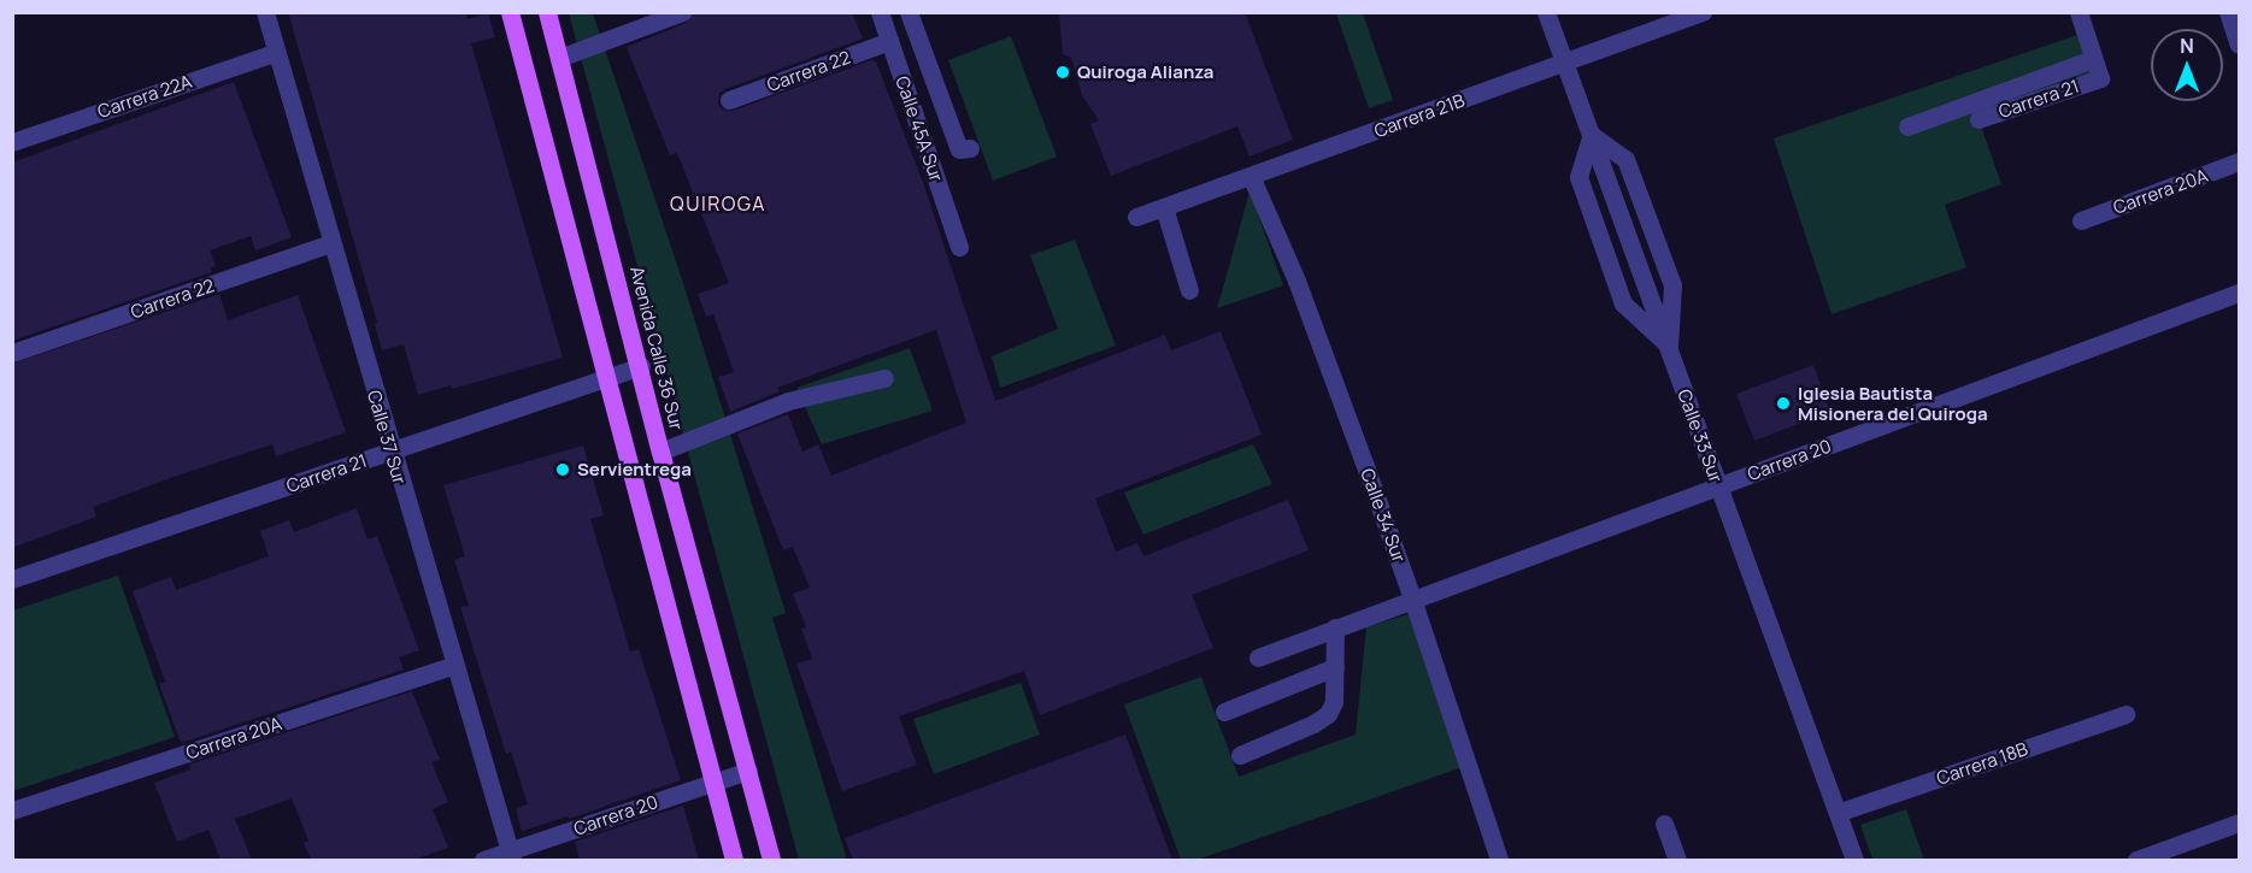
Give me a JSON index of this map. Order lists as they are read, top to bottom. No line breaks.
{"streets":{"main road":["Avenida Calle 36 Sur"],"street":["Carrera 22","Carrera 22A","Carrera 21","Carrera 21B","Calle 45A Sur","Carrera 20A","Calle 33 Sur","Calle 37 Sur","Carrera 20","Calle 34 Sur","Carrera 18B"]},"crossings":[["Carrera 22","Calle 45A Sur"],["Carrera 22","Calle 37 Sur"],["Carrera 22A","Calle 37 Sur"],["Carrera 21","Avenida Calle 36 Sur"],["Carrera 21","Calle 37 Sur"],["Carrera 21B","Calle 33 Sur"],["Carrera 21B","Calle 34 Sur"],["Carrera 20A","Calle 37 Sur"],["Avenida Calle 36 Sur","Carrera 20"],["Calle 33 Sur","Carrera 20"],["Calle 33 Sur","Carrera 18B"],["Calle 37 Sur","Carrera 20"],["Carrera 20","Calle 34 Sur"]],"districts":["QUIROGA"],"places":["Quiroga Alianza","Iglesia Bautista Misionera del Quiroga","Servientrega"],"north":"top"}
